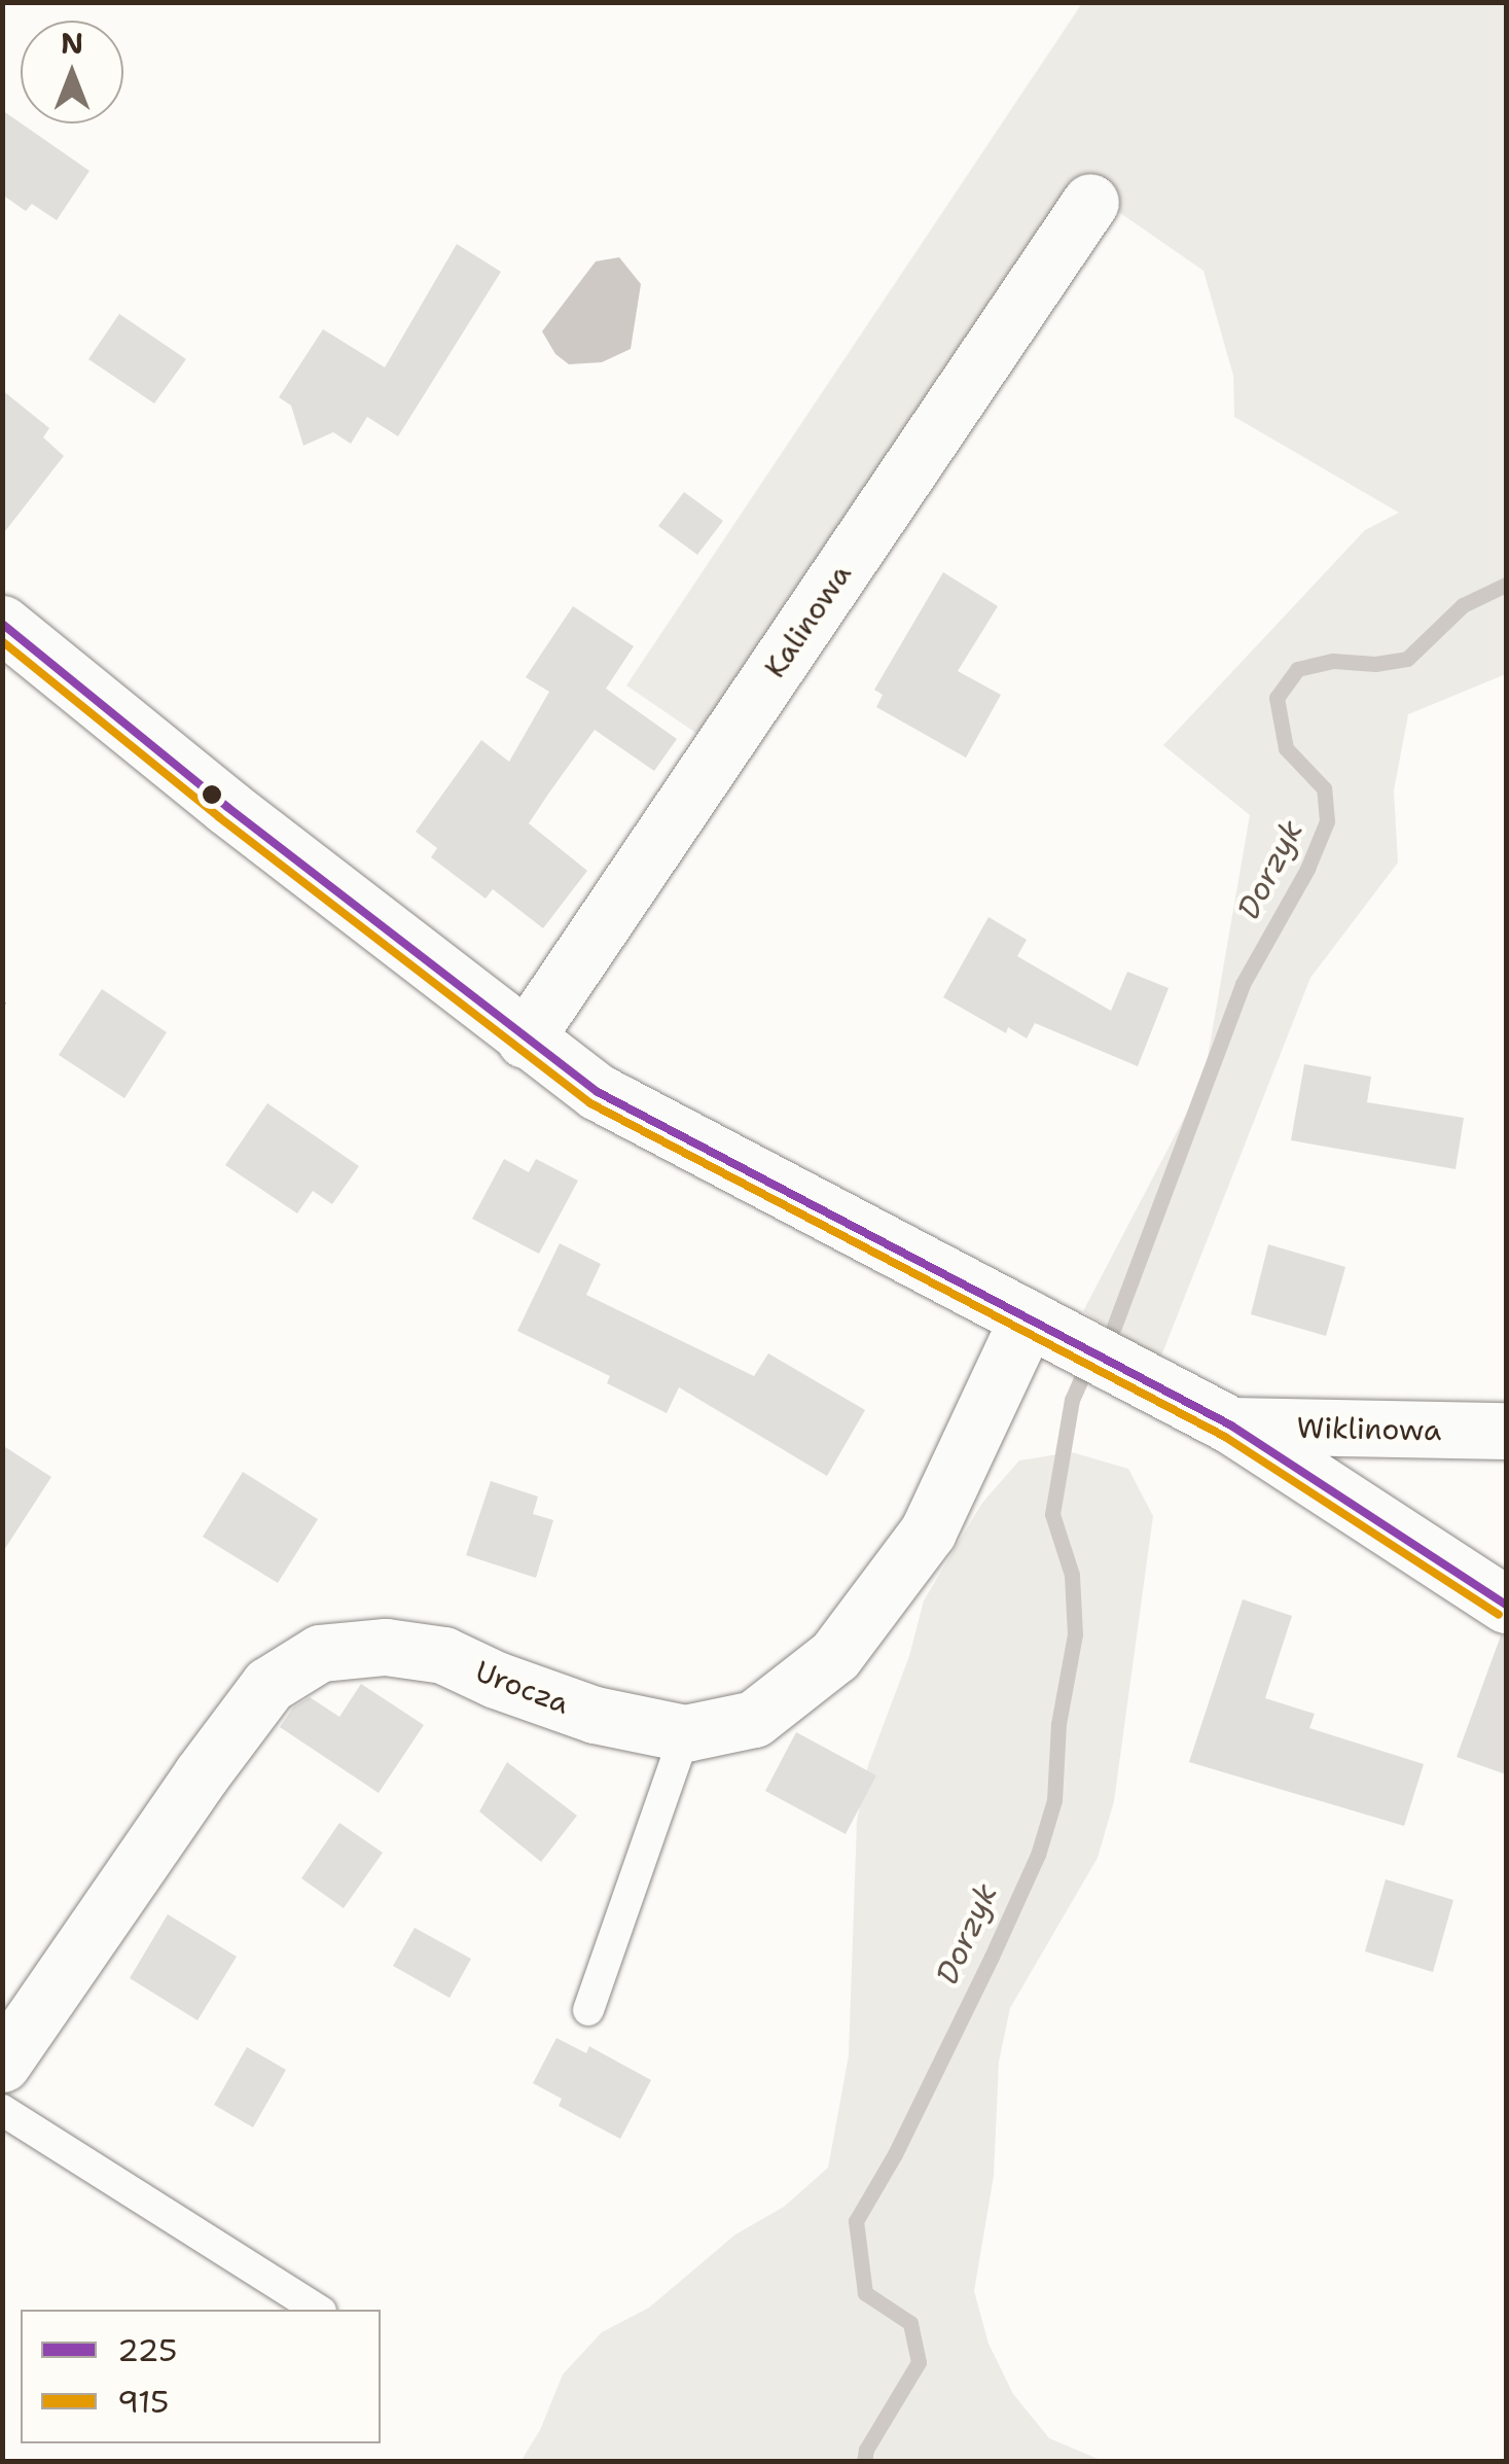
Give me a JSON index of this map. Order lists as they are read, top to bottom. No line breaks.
{"streets":{"street":["Kalinowa","Wiklinowa","Urocza"]},"water":["Dorzyk"],"lines":["transit line 225","transit line 915"],"legend":["225","915"],"north":"top"}
